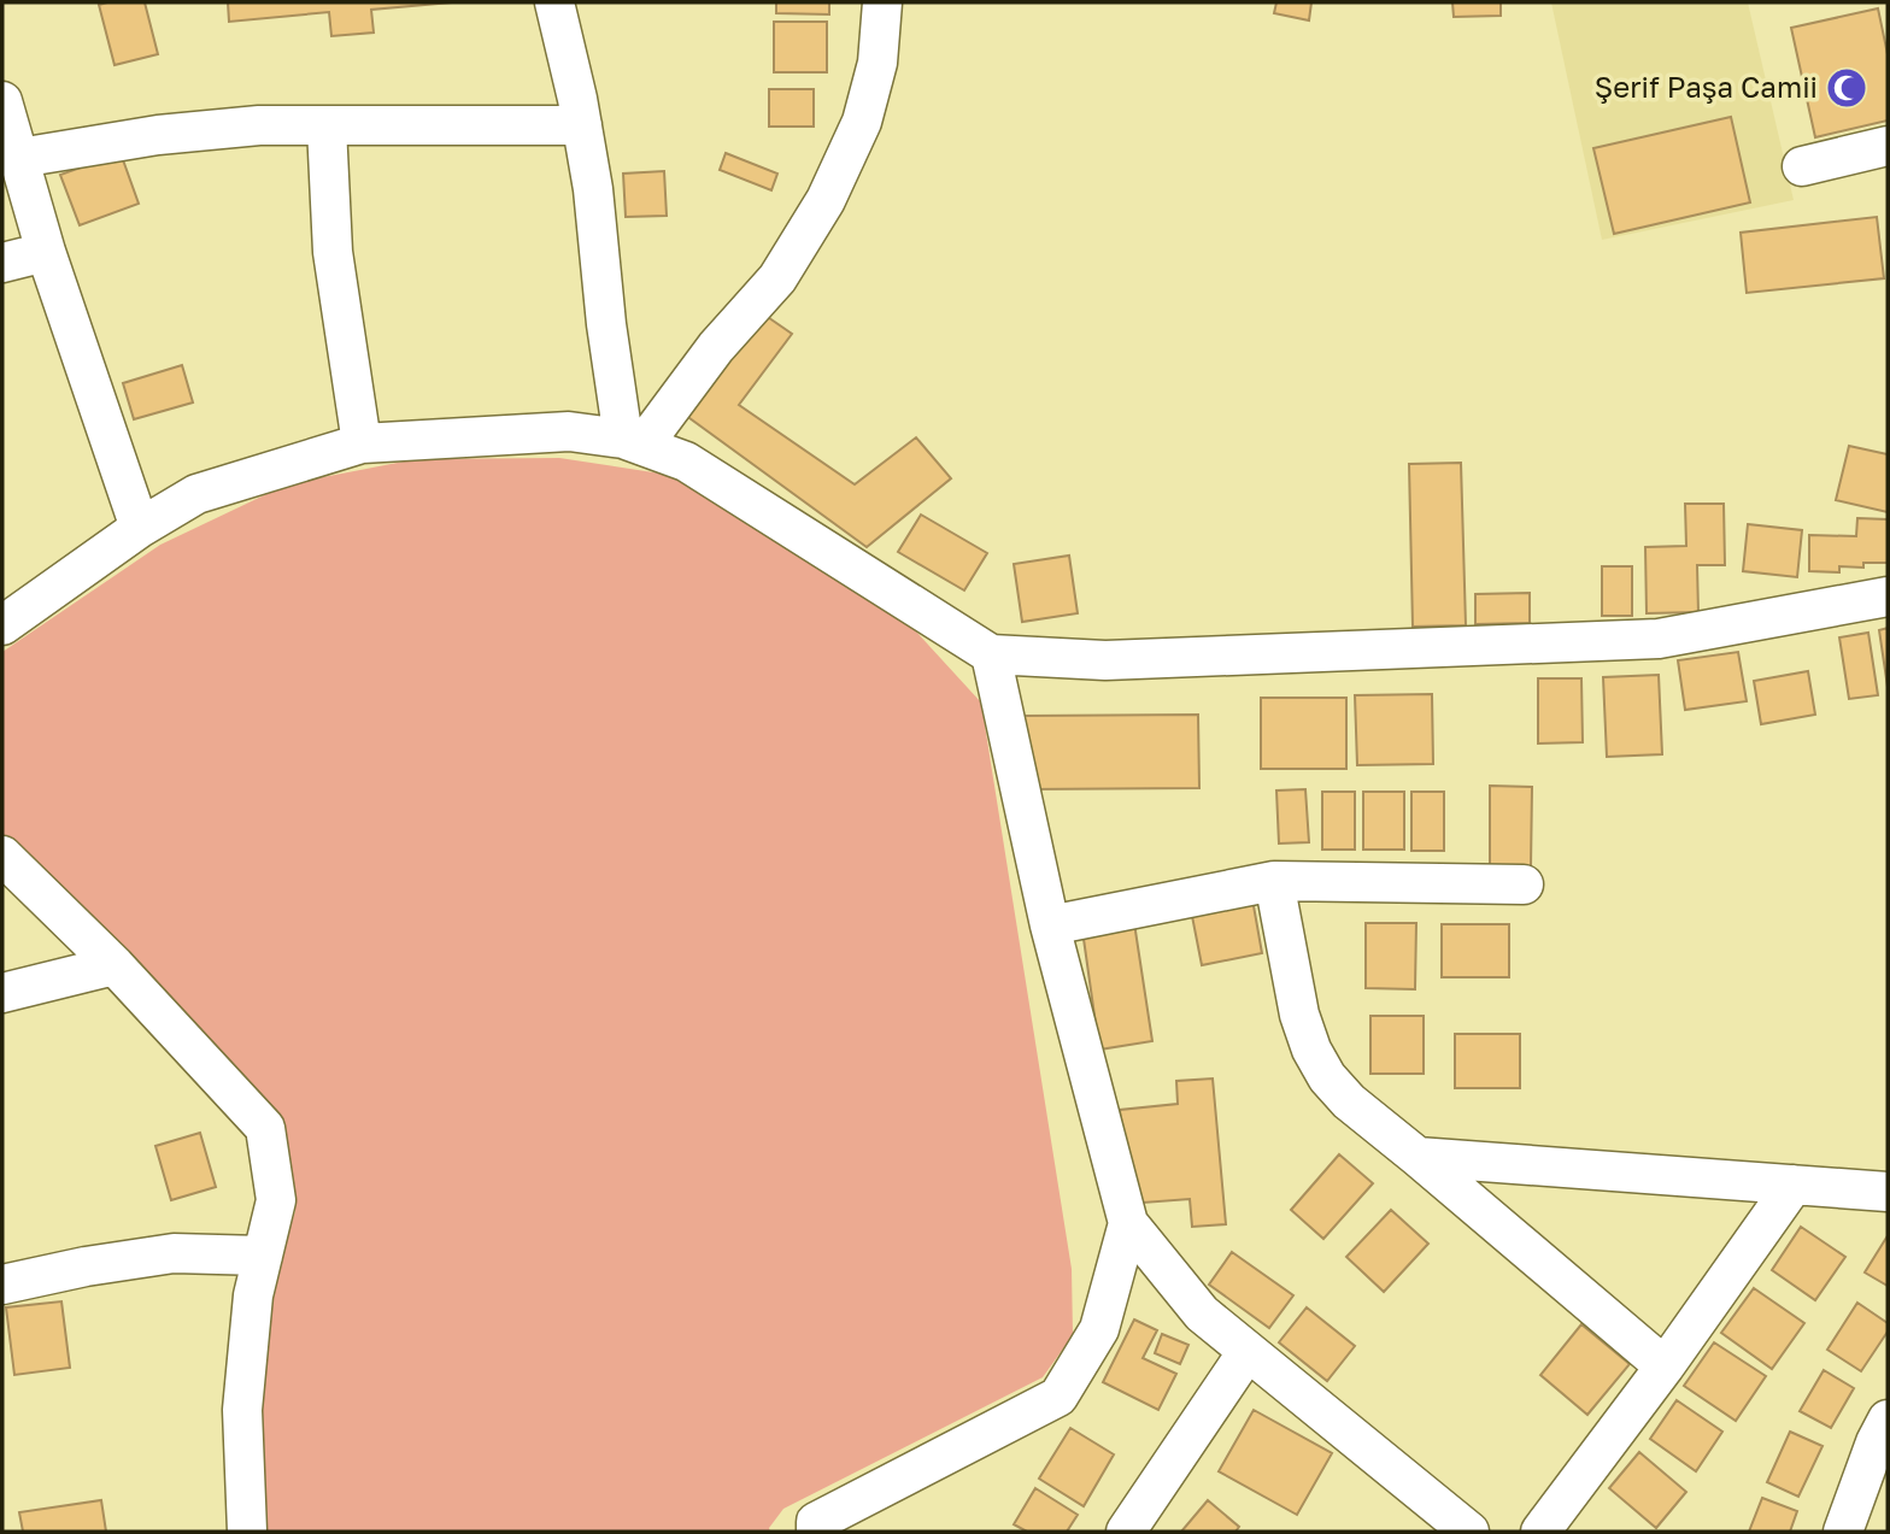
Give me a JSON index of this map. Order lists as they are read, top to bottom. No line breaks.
{"places":{"mosque":["Şerif Paşa Camii"]}}
